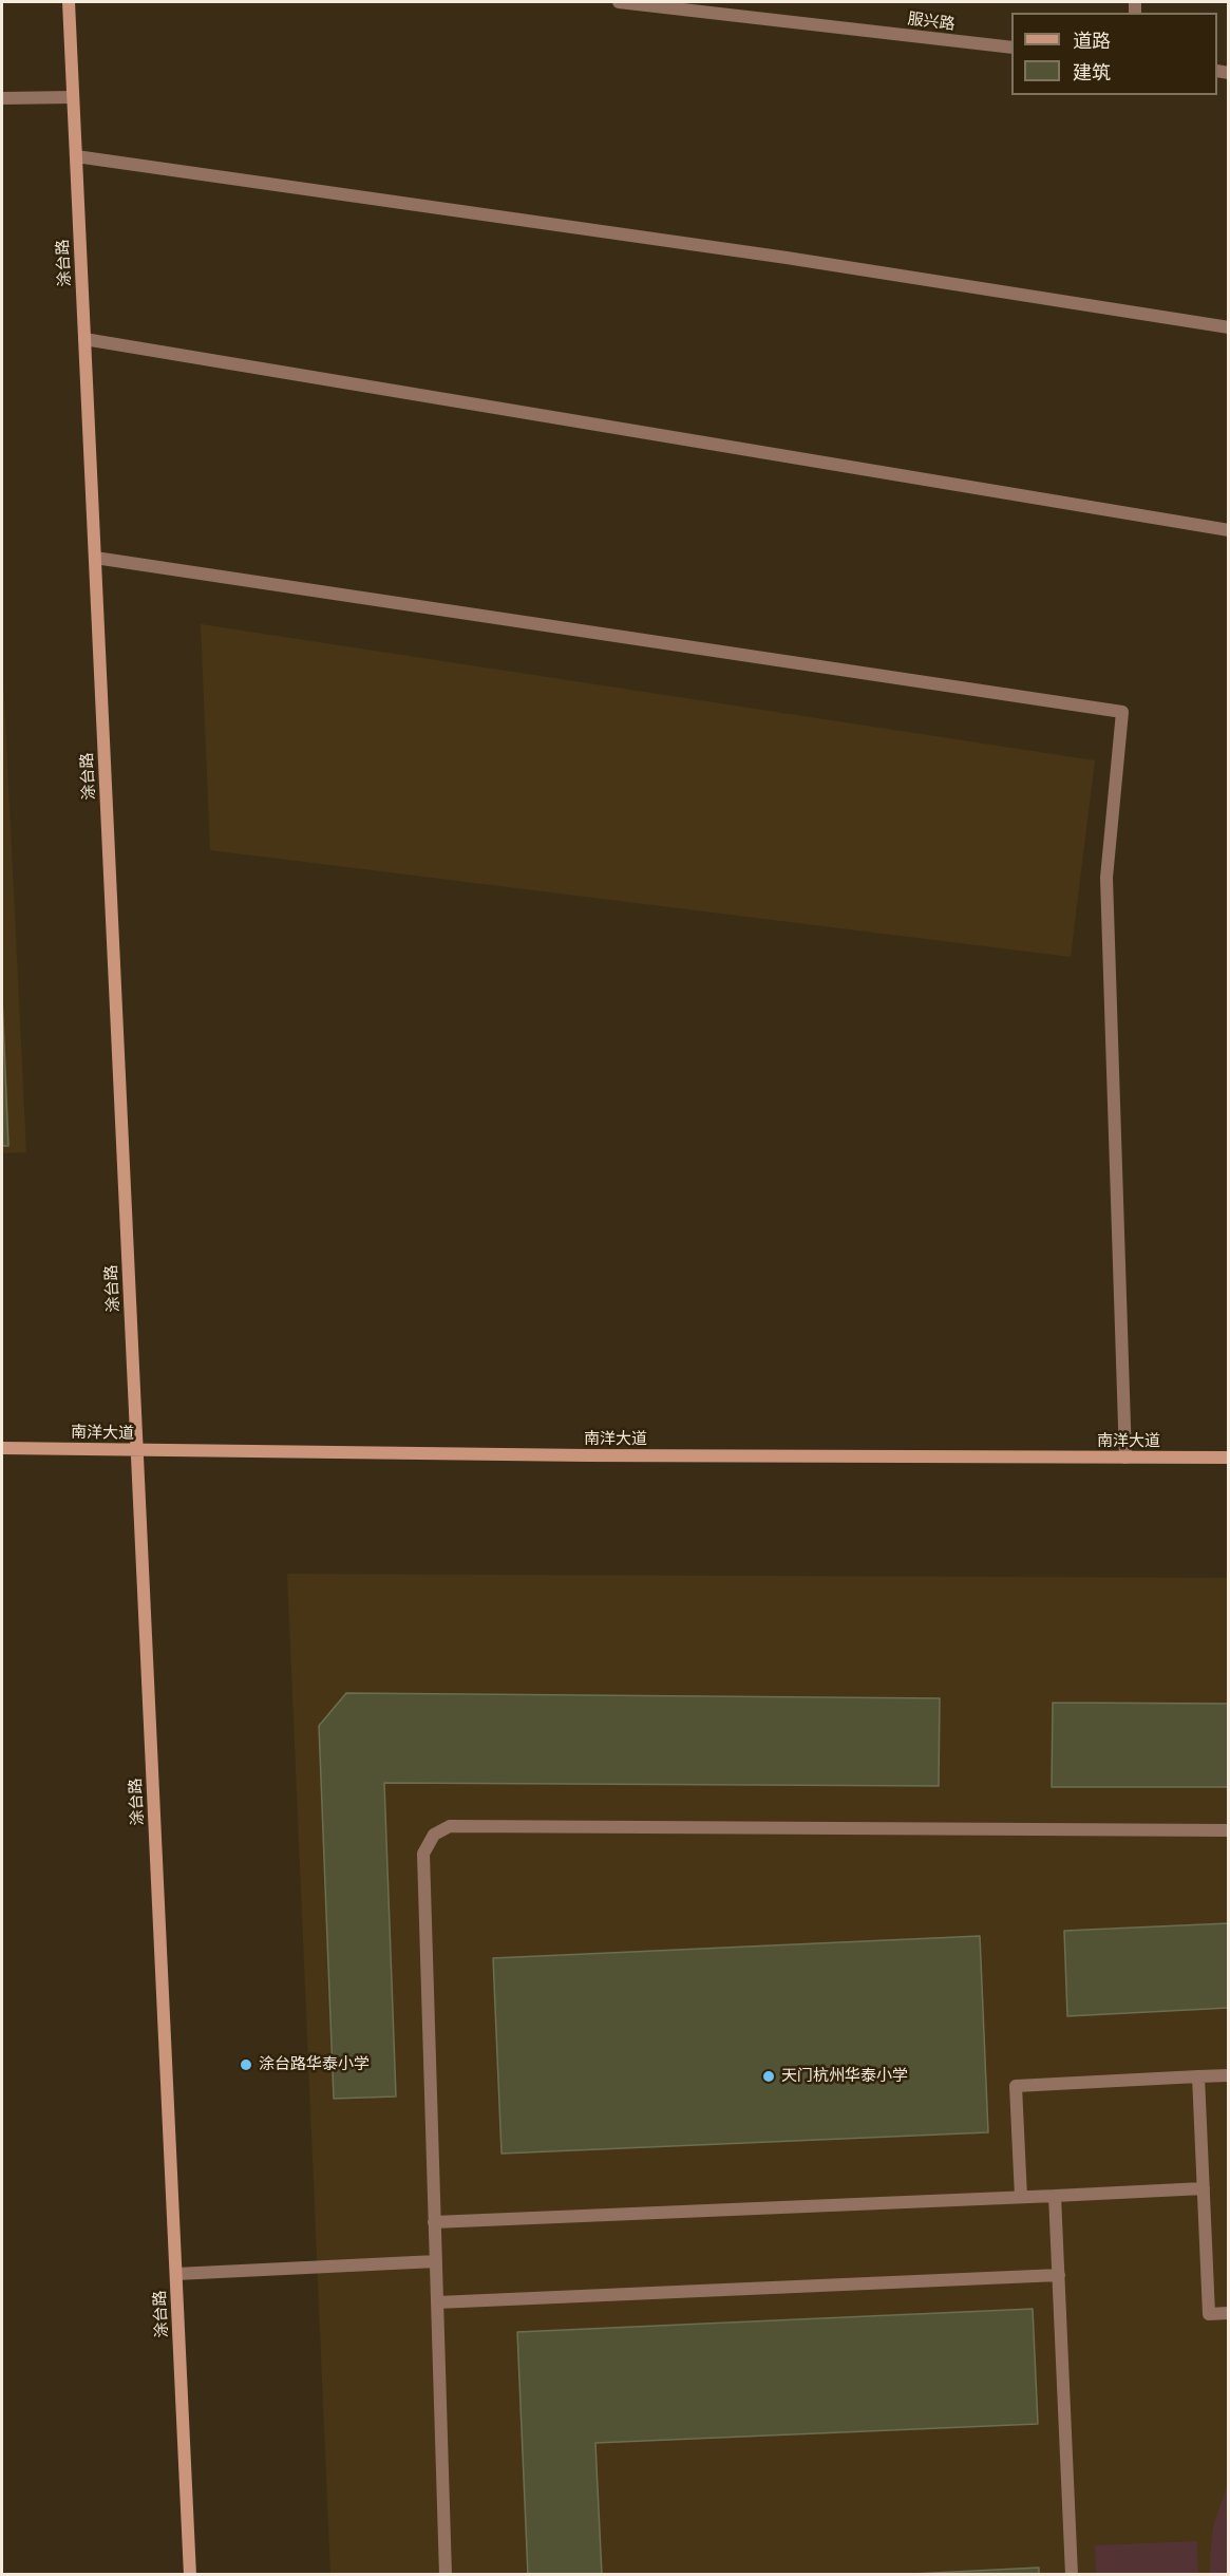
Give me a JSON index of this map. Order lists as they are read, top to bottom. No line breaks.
{"streets":{"street":["服兴路","涂台路","南洋大道"]},"crossings":[["涂台路","南洋大道"]],"places":["涂台路华泰小学","天门杭州华泰小学"],"legend":["道路","建筑"]}
